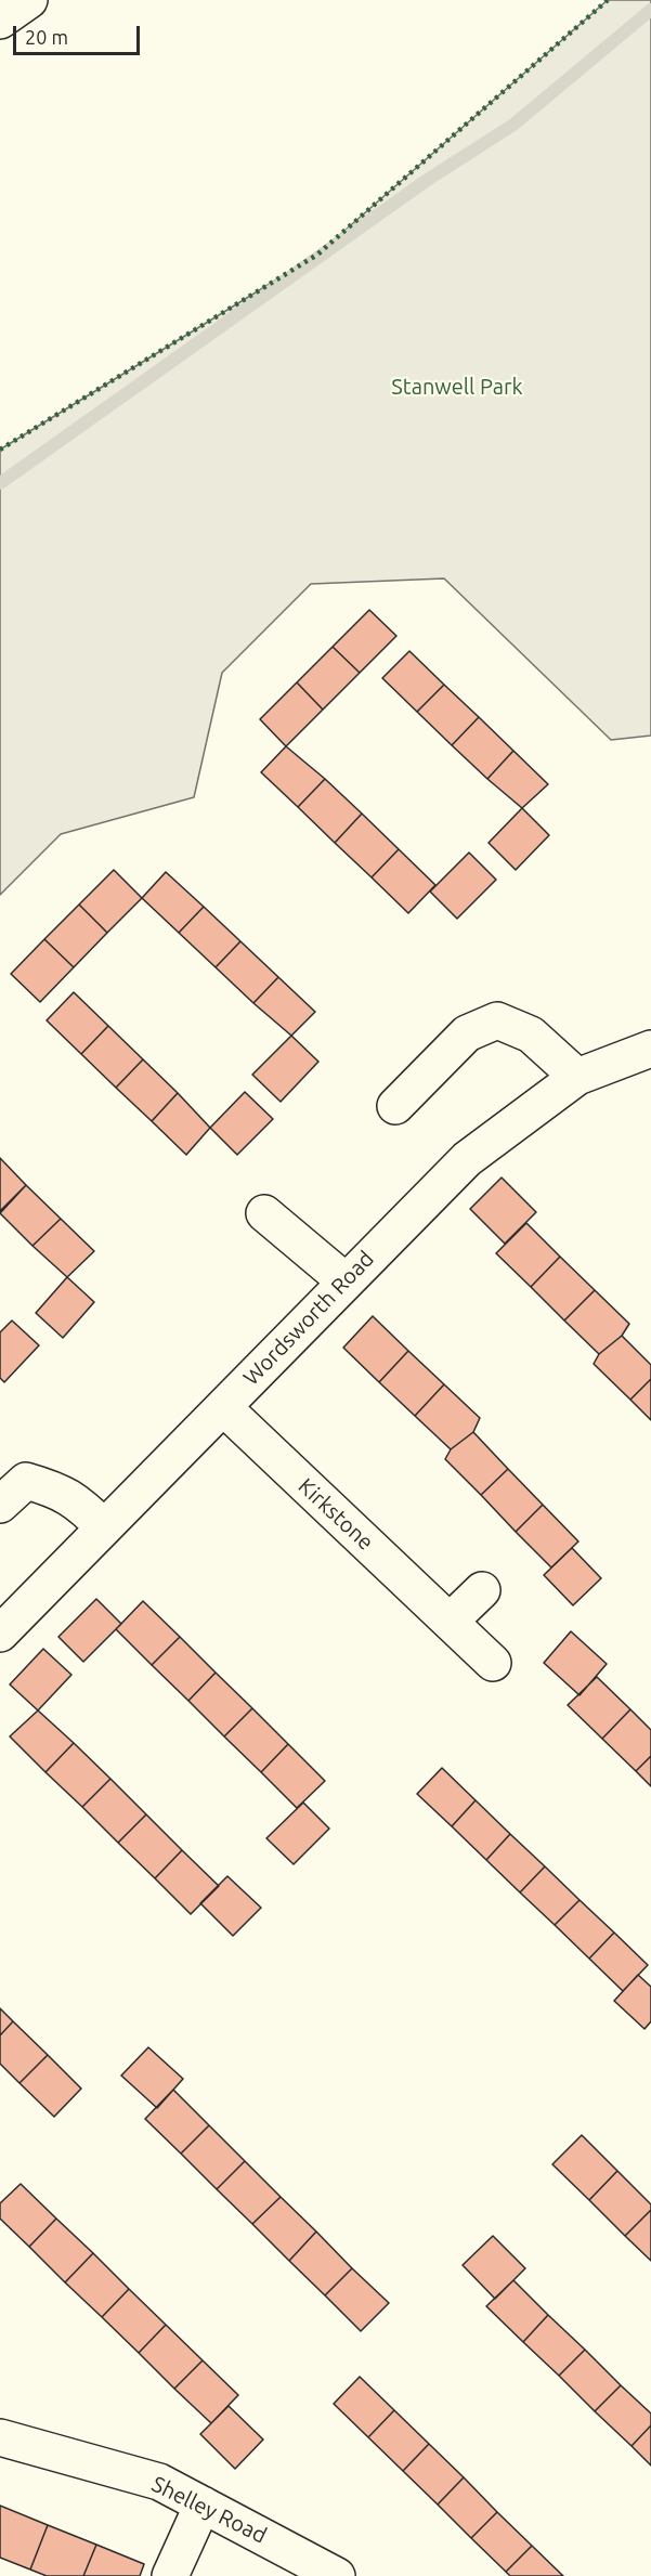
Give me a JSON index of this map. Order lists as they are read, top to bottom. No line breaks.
{"streets":{"street":["Wordsworth Road","Kirkstone","Shelley Road"]},"crossings":[["Wordsworth Road","Kirkstone"]],"parks":["Stanwell Park"],"scale_bar":"20 m"}
